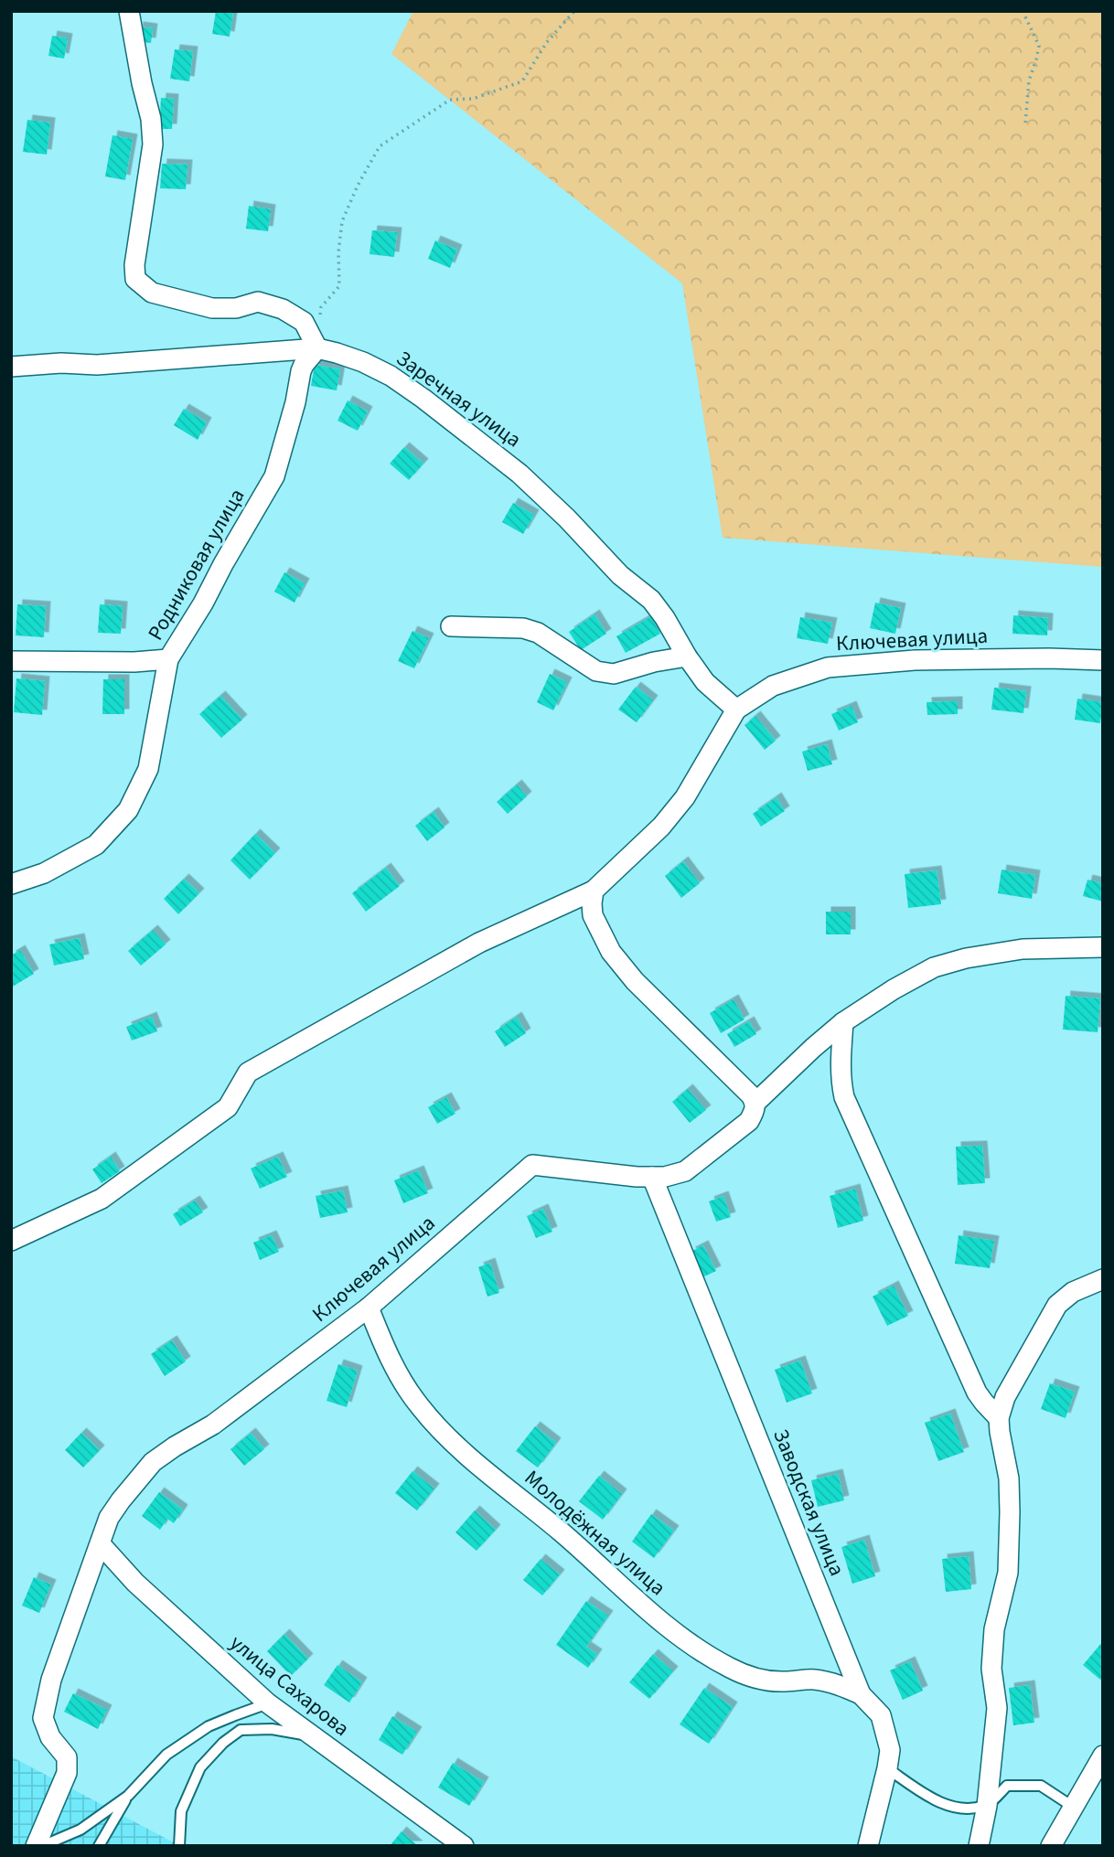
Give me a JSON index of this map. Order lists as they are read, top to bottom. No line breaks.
{"streets":{"street":["Заречная улица","Родниковая улица","Ключевая улица","Заводская улица","Молодёжная улица","улица Сахарова"]},"crossings":[["Заречная улица","Родниковая улица"],["Заречная улица","Ключевая улица"],["Ключевая улица","Заводская улица"],["Ключевая улица","Молодёжная улица"],["Ключевая улица","улица Сахарова"],["Заводская улица","Молодёжная улица"]]}
